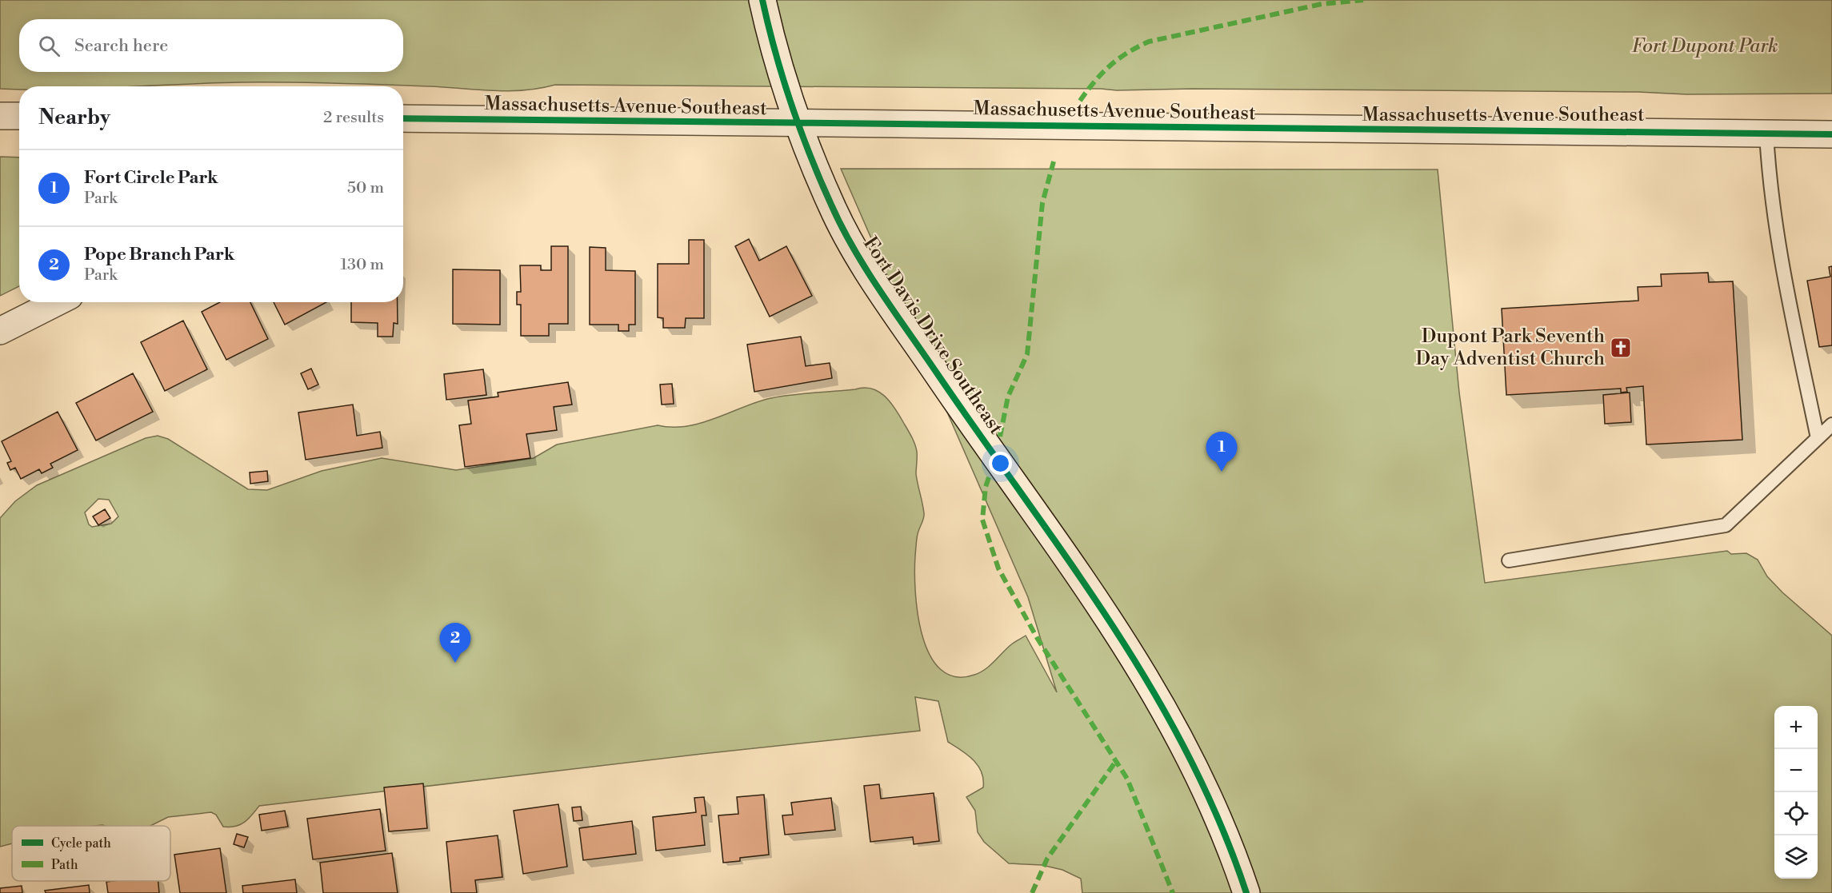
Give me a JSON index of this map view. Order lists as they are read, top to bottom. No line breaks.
{"streets":{"street":["Massachusetts Avenue Southeast","Fort Davis Drive Southeast"]},"crossings":[["Massachusetts Avenue Southeast","Fort Davis Drive Southeast"]],"parks":["Fort Dupont Park"],"places":{"church":["Dupont Park Seventh Day Adventist Church"]},"legend":["Cycle path","Path"],"page":{"search":"Search here","heading":["Nearby","2 results"],"list":[{"mark":"1","name":"Fort Circle Park","note":"Park","value":"50 m"},{"mark":"2","name":"Pope Branch Park","note":"Park","value":"130 m"}],"pins":["1","2"],"map_buttons":["+","−"]}}
